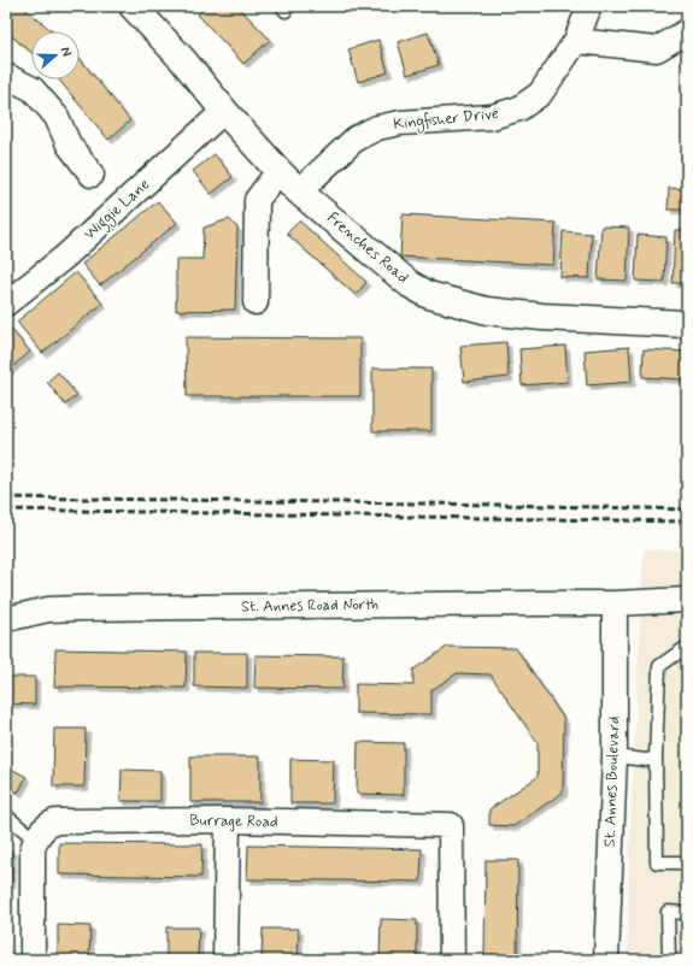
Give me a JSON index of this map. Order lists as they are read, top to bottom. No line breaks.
{"streets":{"street":["Kingfisher Drive","Wiggie Lane","Frenches Road","St. Annes Road North","St. Annes Boulevard","Burrage Road"]},"crossings":[["Kingfisher Drive","Frenches Road"],["Wiggie Lane","Frenches Road"],["St. Annes Road North","St. Annes Boulevard"]],"north":"right"}
